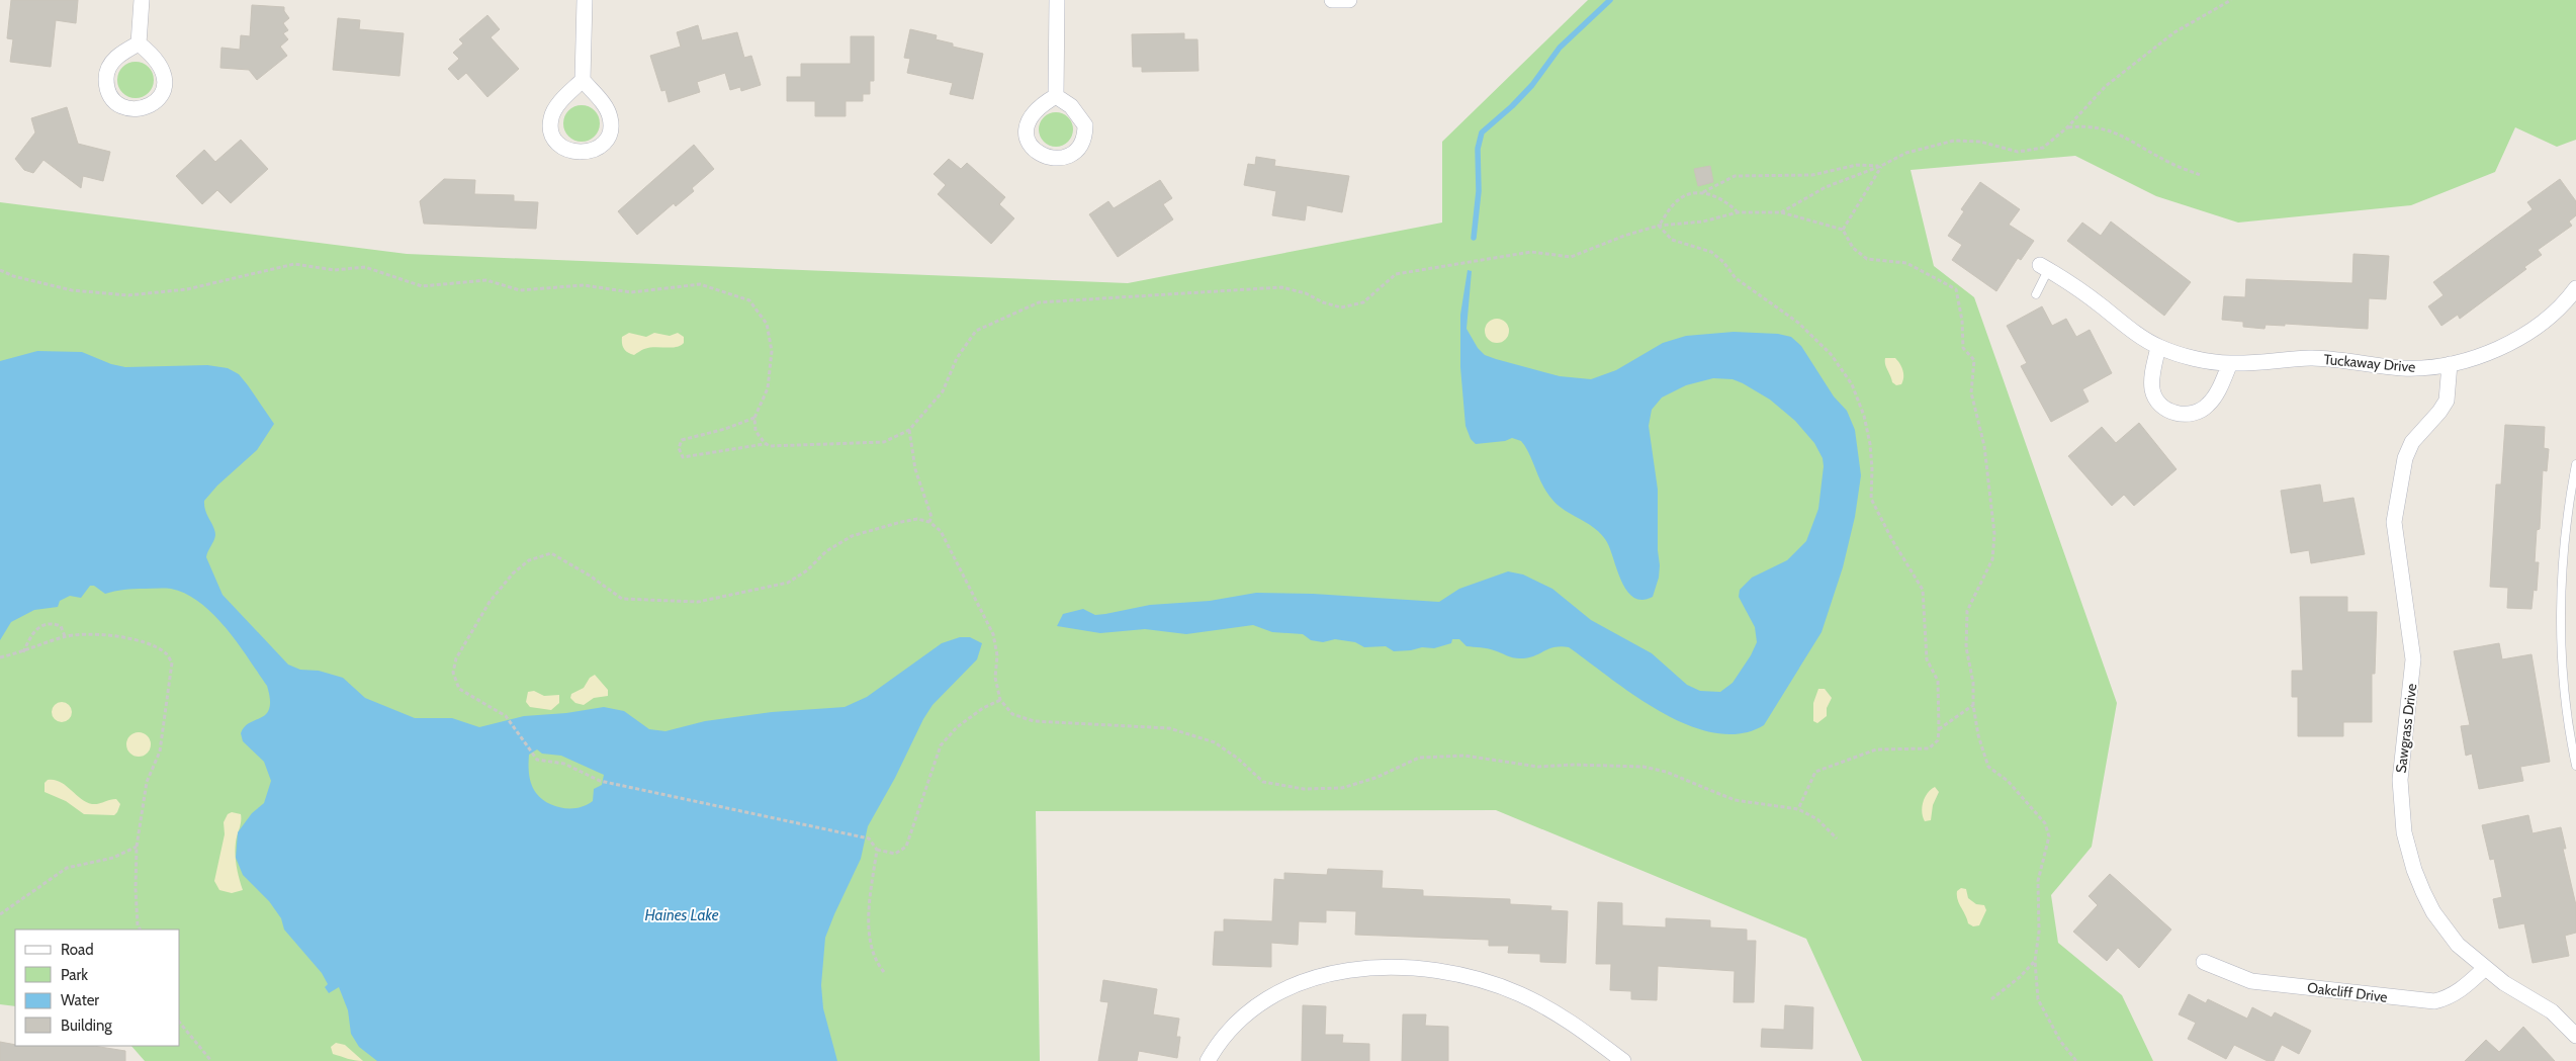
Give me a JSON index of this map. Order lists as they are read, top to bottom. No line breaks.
{"streets":{"street":["Tuckaway Drive","Sawgrass Drive","Oakcliff Drive"]},"crossings":[["Tuckaway Drive","Sawgrass Drive"],["Sawgrass Drive","Oakcliff Drive"]],"water":["Haines Lake"],"legend":["Road","Park","Water","Building"]}
